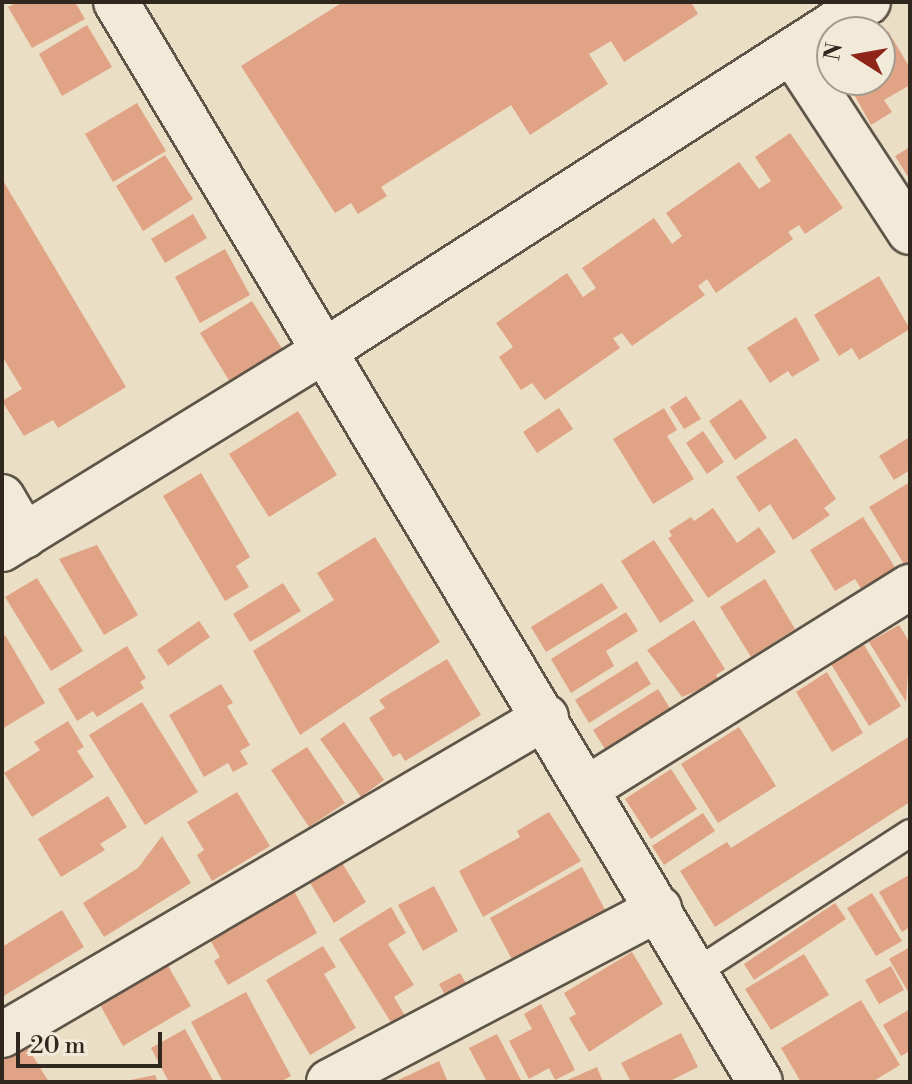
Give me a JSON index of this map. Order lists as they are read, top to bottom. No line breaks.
{"scale_bar":"20 m","north":"left"}
